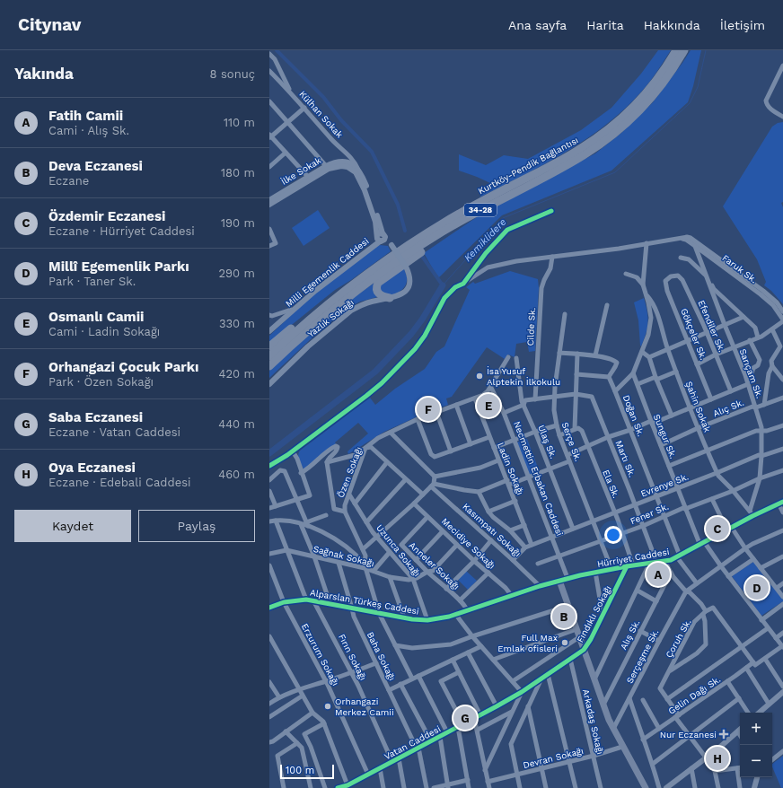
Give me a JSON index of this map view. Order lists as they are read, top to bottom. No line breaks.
{"streets":{"highway":["Kurtköy-Pendik Bağlantısı","34-28"],"street":["Külhan Sokak","İlke Sokak","Faruk Sk.","Milli Egemenlik Caddesi","Yazlık Sokağı","Efendiler Sk.","Cilde Sk.","Gökçeler Sk.","Sarıçam Sk.","Şahin Sokak","Alıç Sk.","Doğan Sk.","Sungur Sk.","Ulaş Sk.","Serçe Sk.","Martı Sk.","Ladin Sokağı","Özen Sokağı","Necmettin Erbakan Caddesi","Ela Sk.","Evrenye Sk.","Fener Sk.","Kasımpatı Sokağı","Mecidiye Sokağı","Uzunca Sokağı","Sağnak Sokağı","Hürriyet Caddesi","Anneler Sokağı","Alparslan Türkeş Caddesi","Fındıklı Sokağı","Alış Sk.","Çoruh Sk.","Erzurum Sokağı","Baha Sokağı","Serçeşme Sk.","Fırın Sokağı","Gelin Dağı Sk.","Arkadaş Sokağı","Vatan Caddesi","Devran Sokağı"]},"crossings":[["Külhan Sokak","İlke Sokak"],["İlke Sokak","Milli Egemenlik Caddesi"],["İlke Sokak","Yazlık Sokağı"],["Faruk Sk.","Sarıçam Sk."],["Milli Egemenlik Caddesi","Yazlık Sokağı"],["Efendiler Sk.","Gökçeler Sk."],["Sarıçam Sk.","Şahin Sokak"],["Sarıçam Sk.","Alıç Sk."],["Sarıçam Sk.","Evrenye Sk."],["Sarıçam Sk.","Hürriyet Caddesi"],["Şahin Sokak","Alıç Sk."],["Şahin Sokak","Doğan Sk."],["Şahin Sokak","Evrenye Sk."],["Şahin Sokak","Fener Sk."],["Şahin Sokak","Hürriyet Caddesi"],["Alıç Sk.","Sungur Sk."],["Doğan Sk.","Sungur Sk."],["Doğan Sk.","Evrenye Sk."],["Doğan Sk.","Fener Sk."],["Doğan Sk.","Hürriyet Caddesi"],["Sungur Sk.","Evrenye Sk."],["Sungur Sk.","Fener Sk."],["Sungur Sk.","Hürriyet Caddesi"],["Ulaş Sk.","Evrenye Sk."],["Serçe Sk.","Evrenye Sk."],["Serçe Sk.","Fener Sk."],["Serçe Sk.","Hürriyet Caddesi"],["Martı Sk.","Evrenye Sk."],["Martı Sk.","Fener Sk."],["Martı Sk.","Hürriyet Caddesi"],["Ladin Sokağı","Özen Sokağı"],["Ladin Sokağı","Evrenye Sk."],["Özen Sokağı","Necmettin Erbakan Caddesi"],["Özen Sokağı","Uzunca Sokağı"],["Özen Sokağı","Sağnak Sokağı"],["Özen Sokağı","Alparslan Türkeş Caddesi"],["Necmettin Erbakan Caddesi","Evrenye Sk."],["Necmettin Erbakan Caddesi","Fener Sk."],["Necmettin Erbakan Caddesi","Hürriyet Caddesi"],["Ela Sk.","Evrenye Sk."],["Ela Sk.","Fener Sk."],["Ela Sk.","Hürriyet Caddesi"],["Ela Sk.","Fındıklı Sokağı"],["Kasımpatı Sokağı","Alparslan Türkeş Caddesi"],["Mecidiye Sokağı","Anneler Sokağı"],["Mecidiye Sokağı","Alparslan Türkeş Caddesi"],["Uzunca Sokağı","Sağnak Sokağı"],["Uzunca Sokağı","Alparslan Türkeş Caddesi"],["Sağnak Sokağı","Baha Sokağı"],["Hürriyet Caddesi","Alparslan Türkeş Caddesi"],["Hürriyet Caddesi","Fındıklı Sokağı"],["Anneler Sokağı","Alparslan Türkeş Caddesi"],["Alparslan Türkeş Caddesi","Erzurum Sokağı"],["Alparslan Türkeş Caddesi","Baha Sokağı"],["Alparslan Türkeş Caddesi","Fırın Sokağı"],["Fındıklı Sokağı","Vatan Caddesi"],["Çoruh Sk.","Gelin Dağı Sk."],["Erzurum Sokağı","Vatan Caddesi"],["Baha Sokağı","Vatan Caddesi"],["Fırın Sokağı","Vatan Caddesi"],["Arkadaş Sokağı","Vatan Caddesi"],["Arkadaş Sokağı","Devran Sokağı"]],"water":["Kemiklidere"],"places":{"other":["İsa Yusuf Alptekin İlkokulu","Full Max Emlak ofisleri","Orhangazi Merkez Camii"],"health":["Nur Eczanesi"]},"scale_bar":"100 m","page":{"header":"Citynav","nav":["Ana sayfa","Harita","Hakkında","İletişim"],"heading":["Yakında","8 sonuç"],"list":[{"mark":"A","name":"Fatih Camii","note":"Cami · Alış Sk.","value":"110 m"},{"mark":"B","name":"Deva Eczanesi","note":"Eczane","value":"180 m"},{"mark":"C","name":"Özdemir Eczanesi","note":"Eczane · Hürriyet Caddesi","value":"190 m"},{"mark":"D","name":"Millî Egemenlik Parkı","note":"Park · Taner Sk.","value":"290 m"},{"mark":"E","name":"Osmanlı Camii","note":"Cami · Ladin Sokağı","value":"330 m"},{"mark":"F","name":"Orhangazi Çocuk Parkı","note":"Park · Özen Sokağı","value":"420 m"},{"mark":"G","name":"Saba Eczanesi","note":"Eczane · Vatan Caddesi","value":"440 m"},{"mark":"H","name":"Oya Eczanesi","note":"Eczane · Edebali Caddesi","value":"460 m"}],"pins":["E","F","C","A","D","B","G","H"],"buttons":["Kaydet","Paylaş"],"map_buttons":["+","−"],"scale":"100 m"}}
